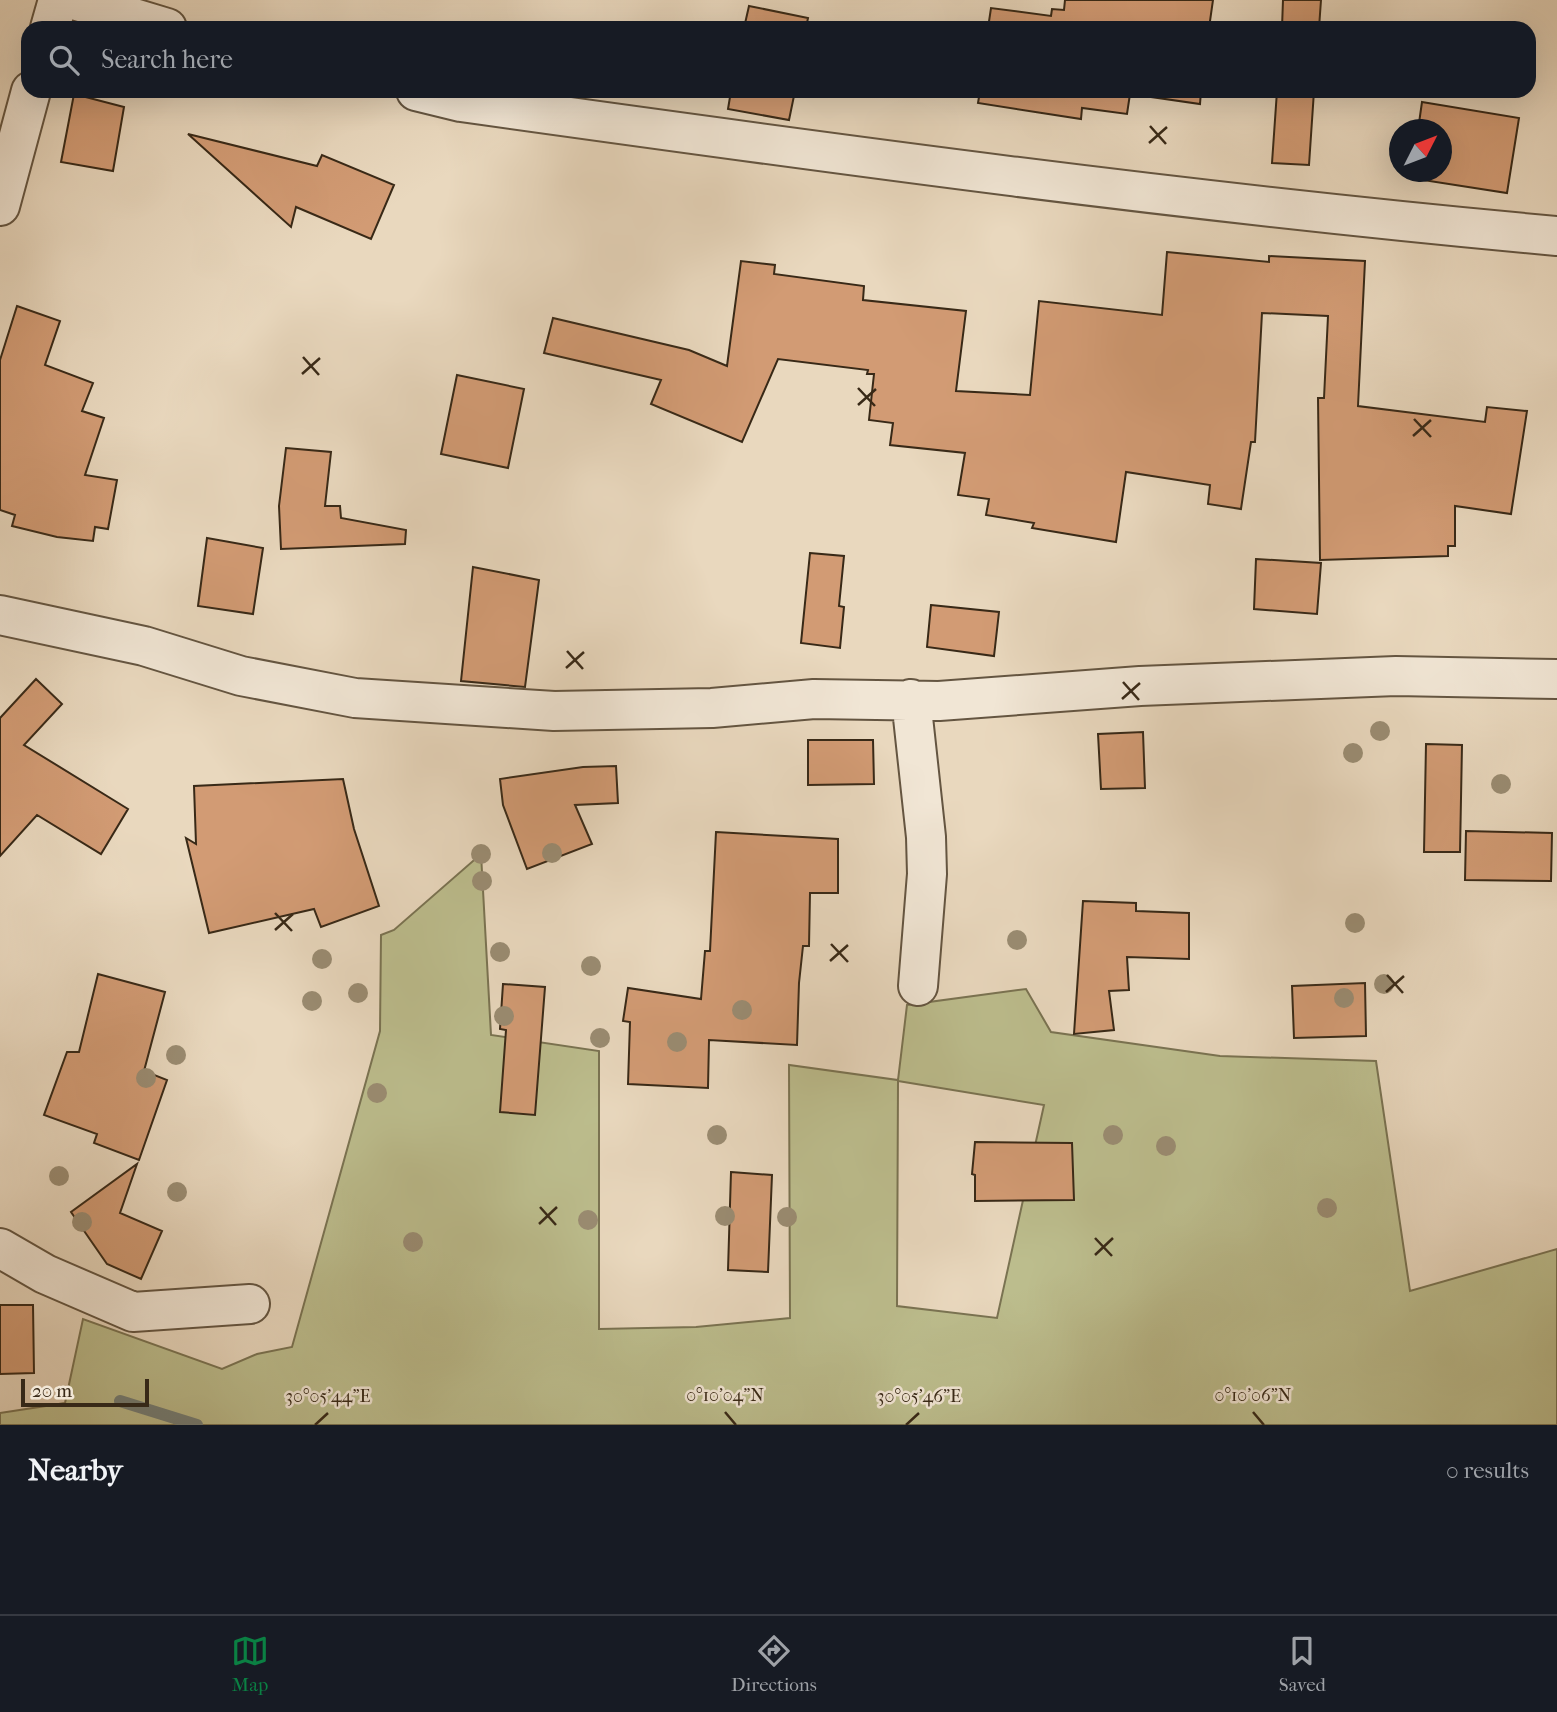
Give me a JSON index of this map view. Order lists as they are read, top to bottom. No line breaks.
{"scale_bar":"20 m","north":"top right","page":{"search":"Search here","scale":"20 m","heading":["Nearby","0 results"],"nav":["Map","Directions","Saved"]},"coordinates":["0°10'04\"N","0°10'06\"N","30°05'44\"E","30°05'46\"E"]}
